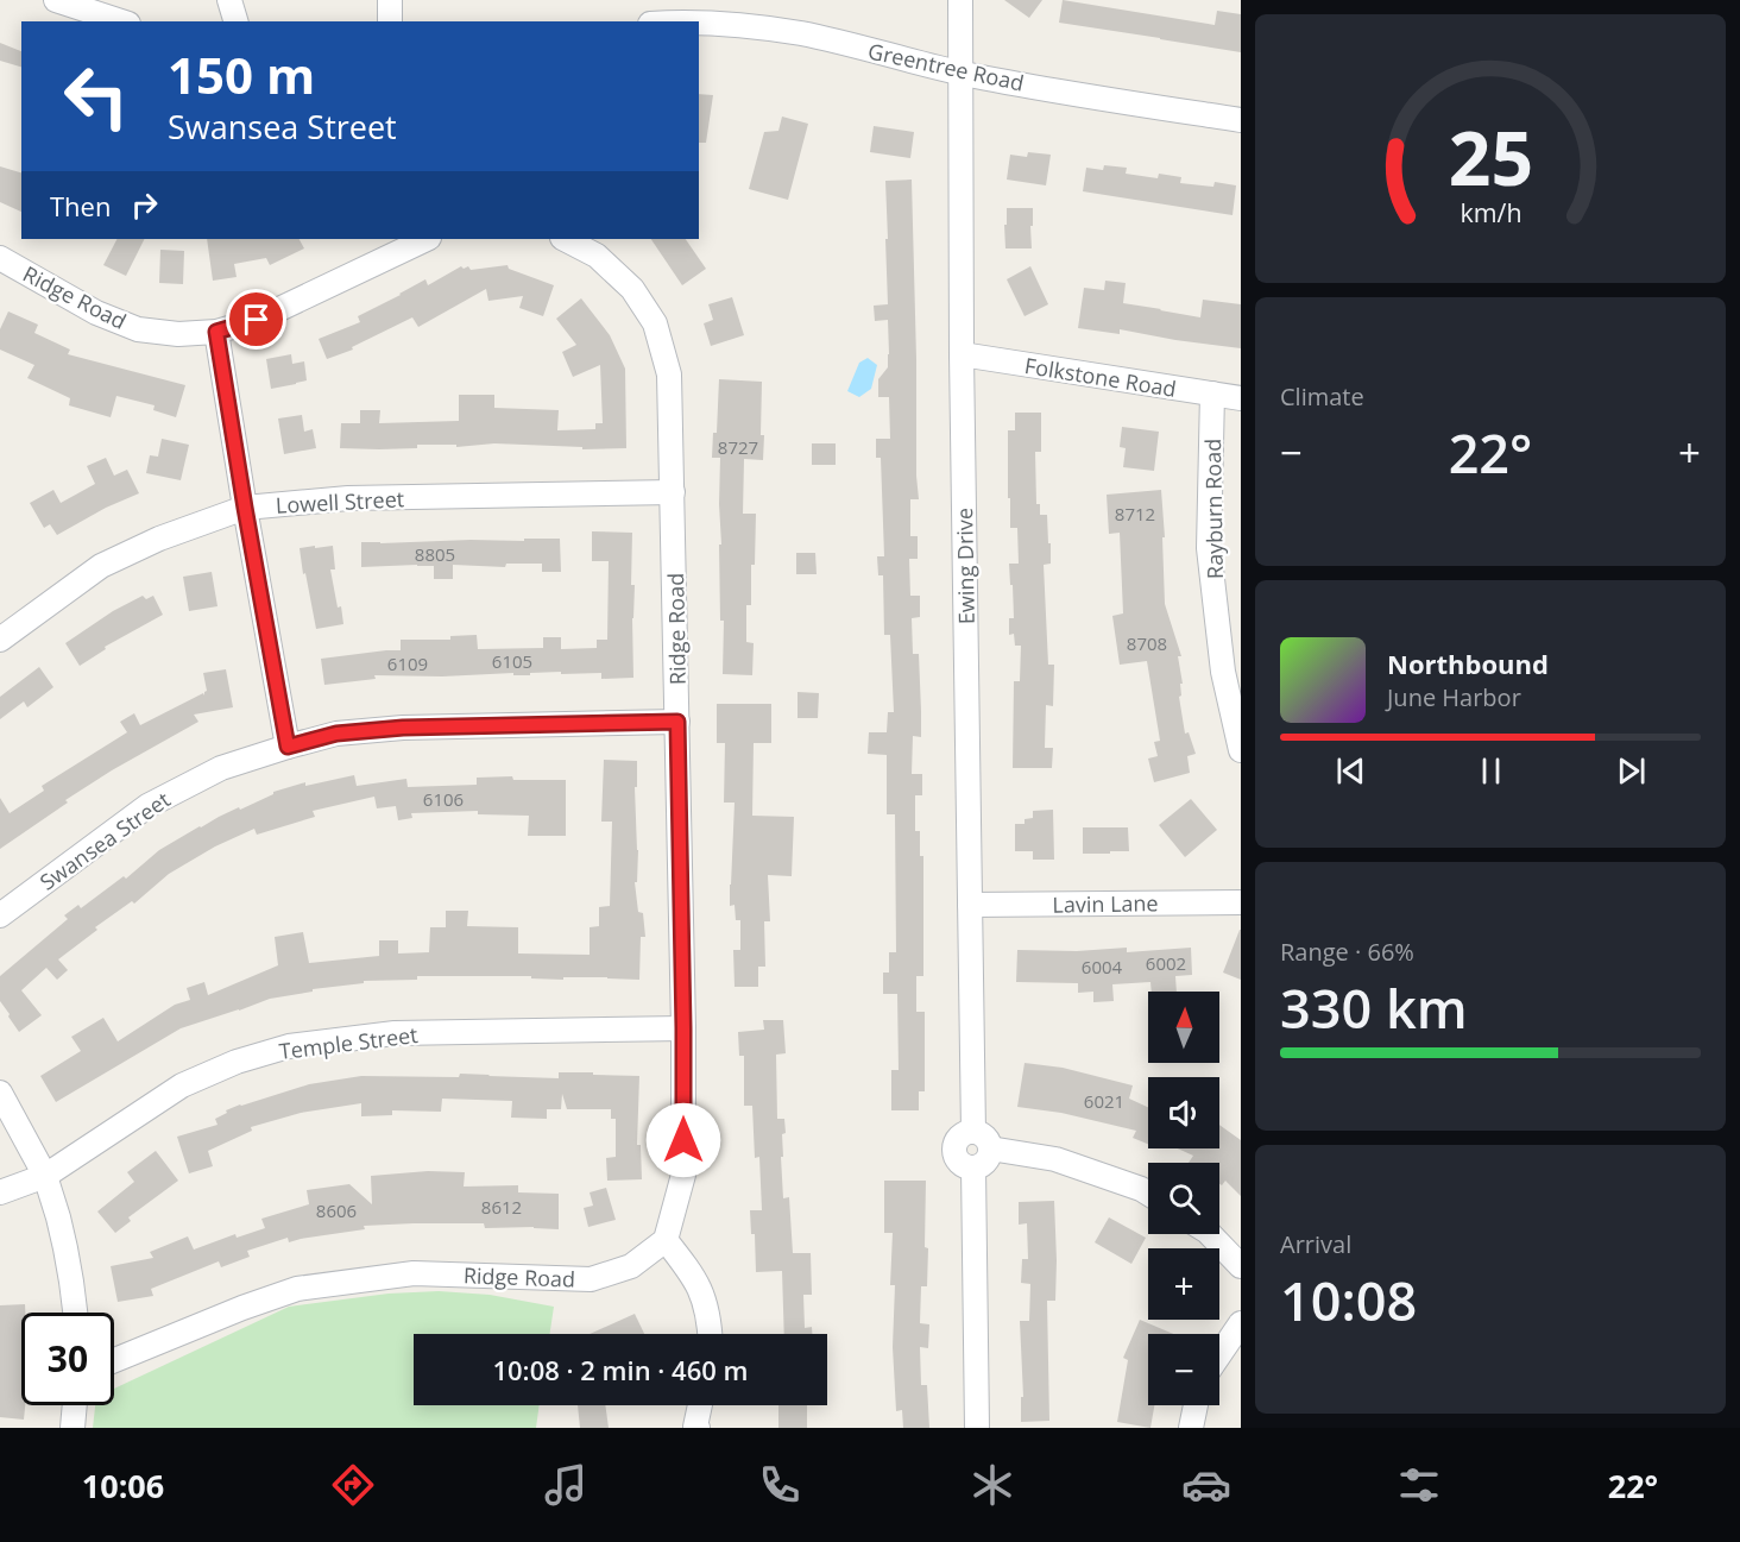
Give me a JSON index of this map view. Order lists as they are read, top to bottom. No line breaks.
{"streets":{"street":["Greentree Road","Ridge Road","Folkstone Road","Lowell Street","Rayburn Road","Ewing Drive","Swansea Street","Lavin Lane","Temple Street"]},"crossings":[["Greentree Road","Ewing Drive"],["Ridge Road","Lowell Street"],["Ridge Road","Swansea Street"],["Ridge Road","Temple Street"],["Folkstone Road","Rayburn Road"],["Folkstone Road","Ewing Drive"],["Ewing Drive","Lavin Lane"]],"house_numbers":["8727","8712","8805","8708","6105","6109","6106","6002","6004","6021","8612","8606"],"north":"top","page":{"turn":["150 m","Swansea Street"],"then":"Then","tile":["Climate",["Range · 66%","330 km"],["Arrival","10:08"]],"heat":["−","22°","+"],"song":["Northbound","June Harbor"],"map_buttons":["+","−"],"limit":"30","trip":"10:08 · 2 min · 460 m","tabs":["10:06","22°"],"gauge":["25","km/h"]}}
